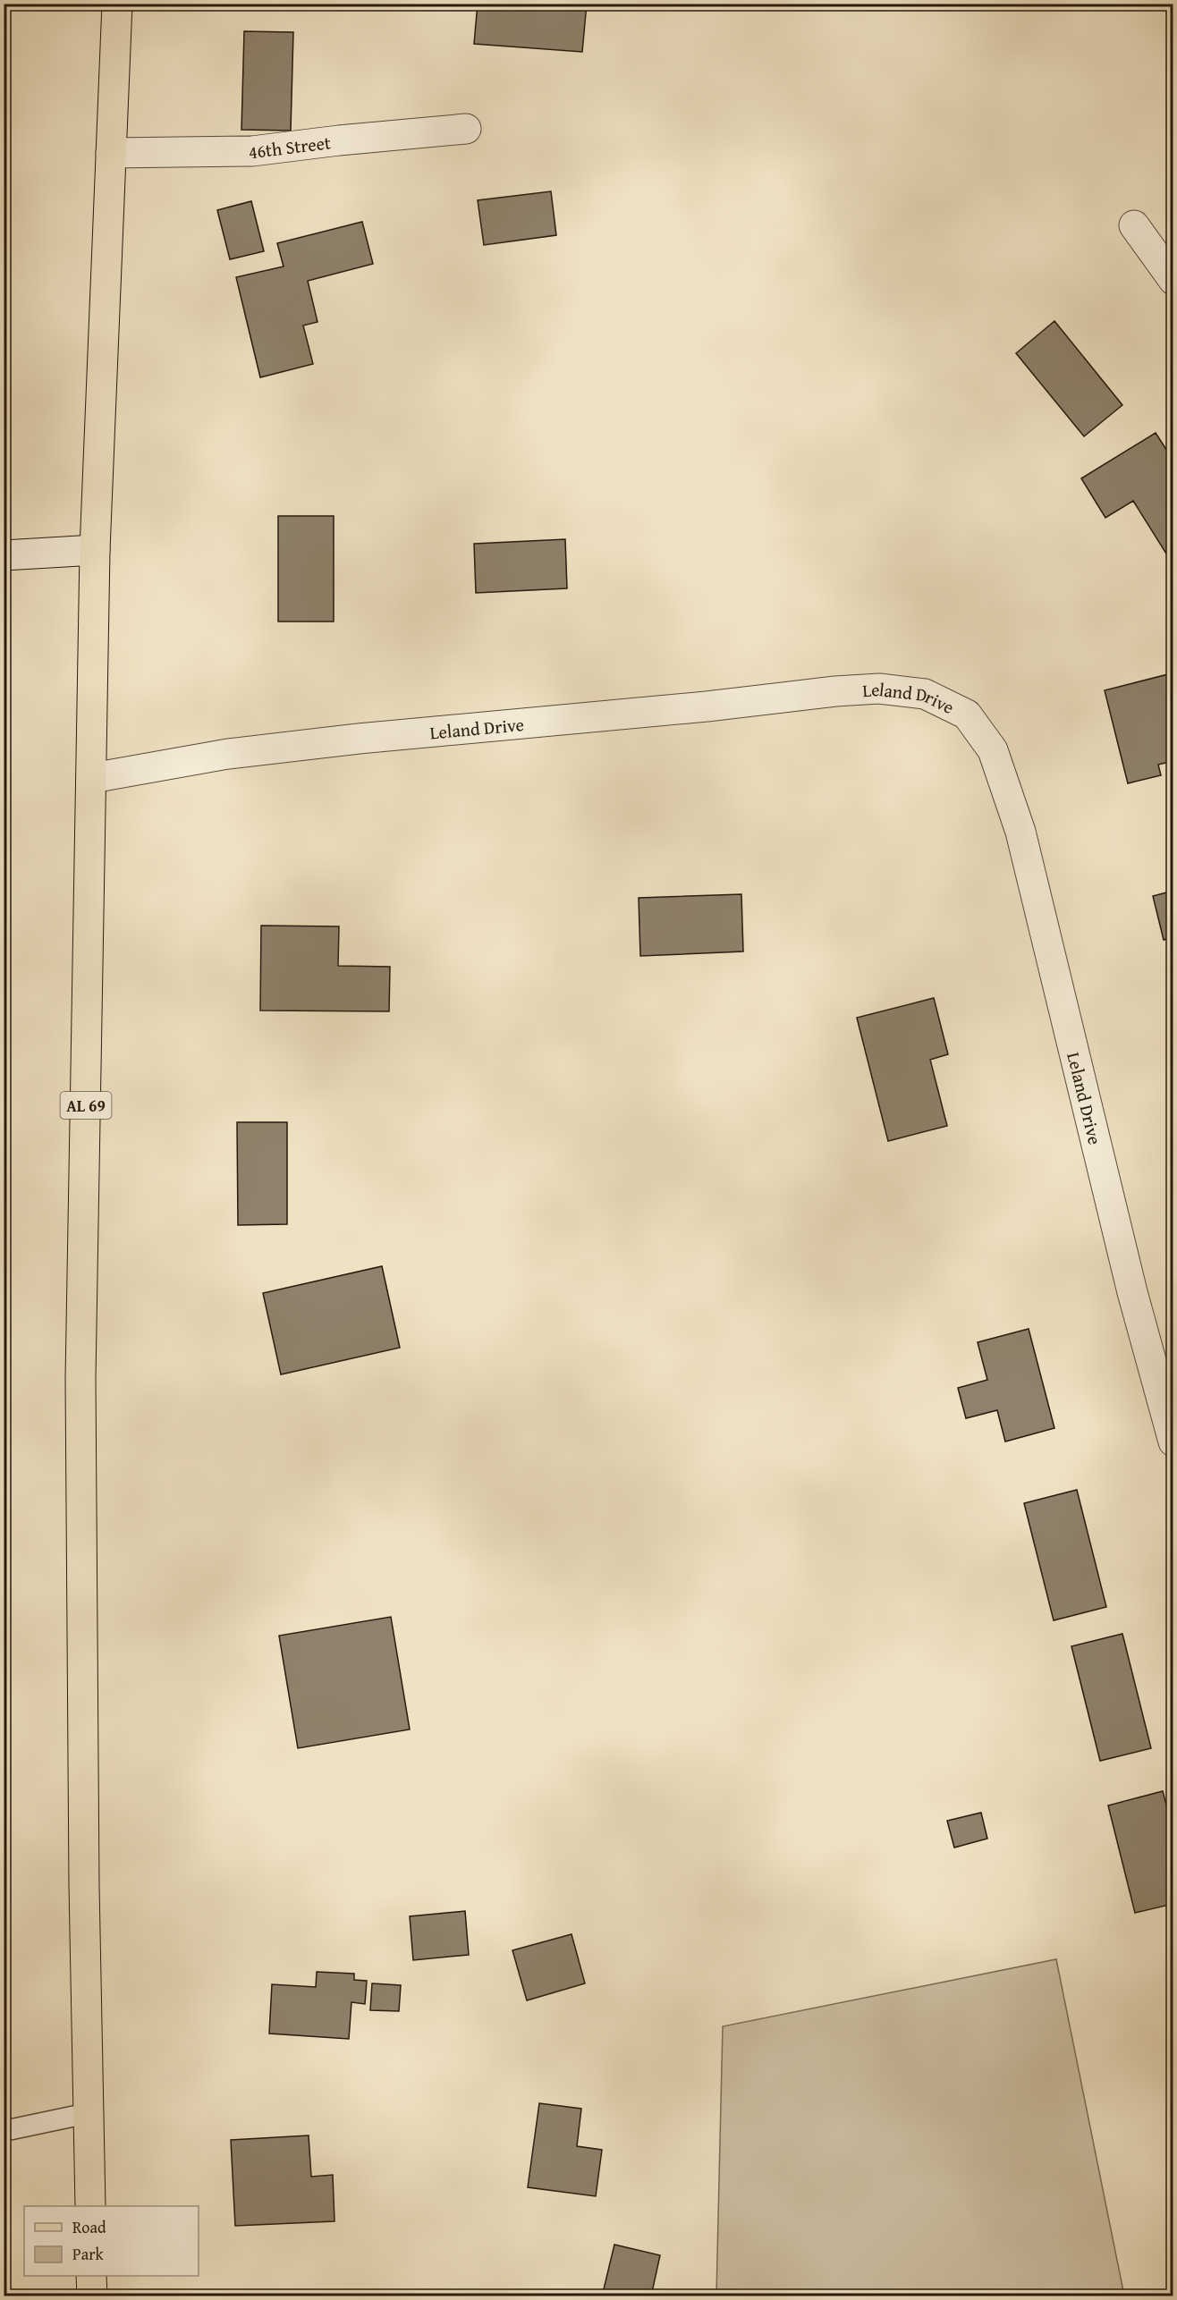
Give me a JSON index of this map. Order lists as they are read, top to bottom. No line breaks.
{"streets":{"main road":["AL 69"],"street":["46th Street","Leland Drive"]},"crossings":[["46th Street","AL 69"],["Leland Drive","AL 69"]],"legend":["Road","Park"]}
